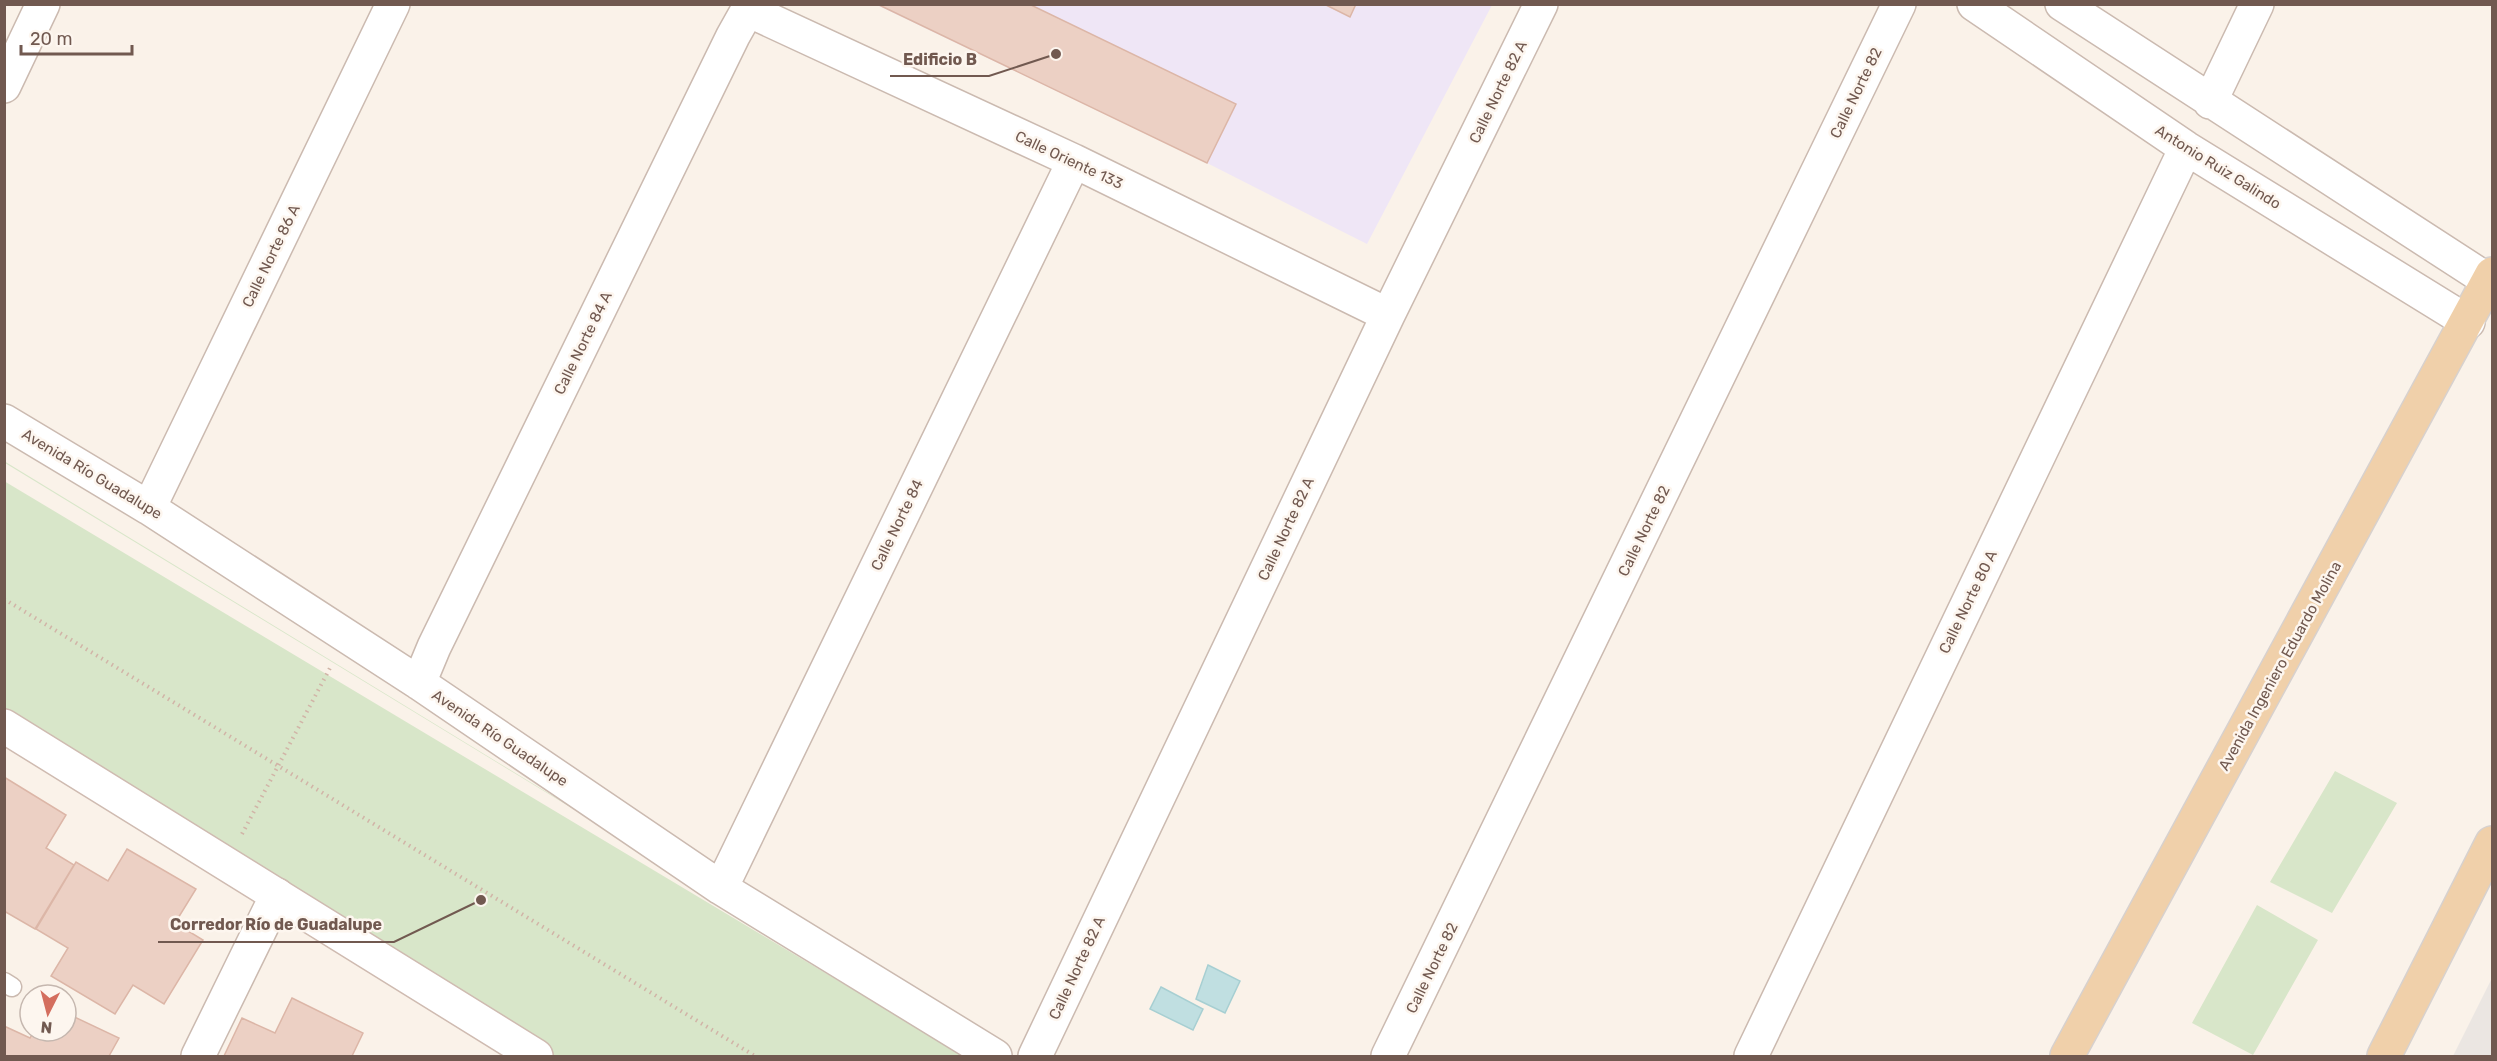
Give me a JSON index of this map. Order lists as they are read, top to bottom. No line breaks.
{"streets":{"main road":["Avenida Ingeniero Eduardo Molina"],"street":["Calle Norte 82 A","Calle Norte 82","Calle Oriente 133","Antonio Ruiz Galindo","Calle Norte 86 A","Calle Norte 84 A","Avenida Río Guadalupe","Calle Norte 84","Calle Norte 80 A"]},"crossings":[["Calle Norte 82 A","Calle Oriente 133"],["Calle Oriente 133","Calle Norte 84 A"],["Calle Oriente 133","Calle Norte 84"],["Antonio Ruiz Galindo","Calle Norte 80 A"],["Antonio Ruiz Galindo","Avenida Ingeniero Eduardo Molina"],["Calle Norte 86 A","Avenida Río Guadalupe"],["Calle Norte 84 A","Avenida Río Guadalupe"],["Avenida Río Guadalupe","Calle Norte 84"]],"places":["Edificio B","Corredor Río de Guadalupe"],"scale_bar":"20 m","north":"bottom"}
